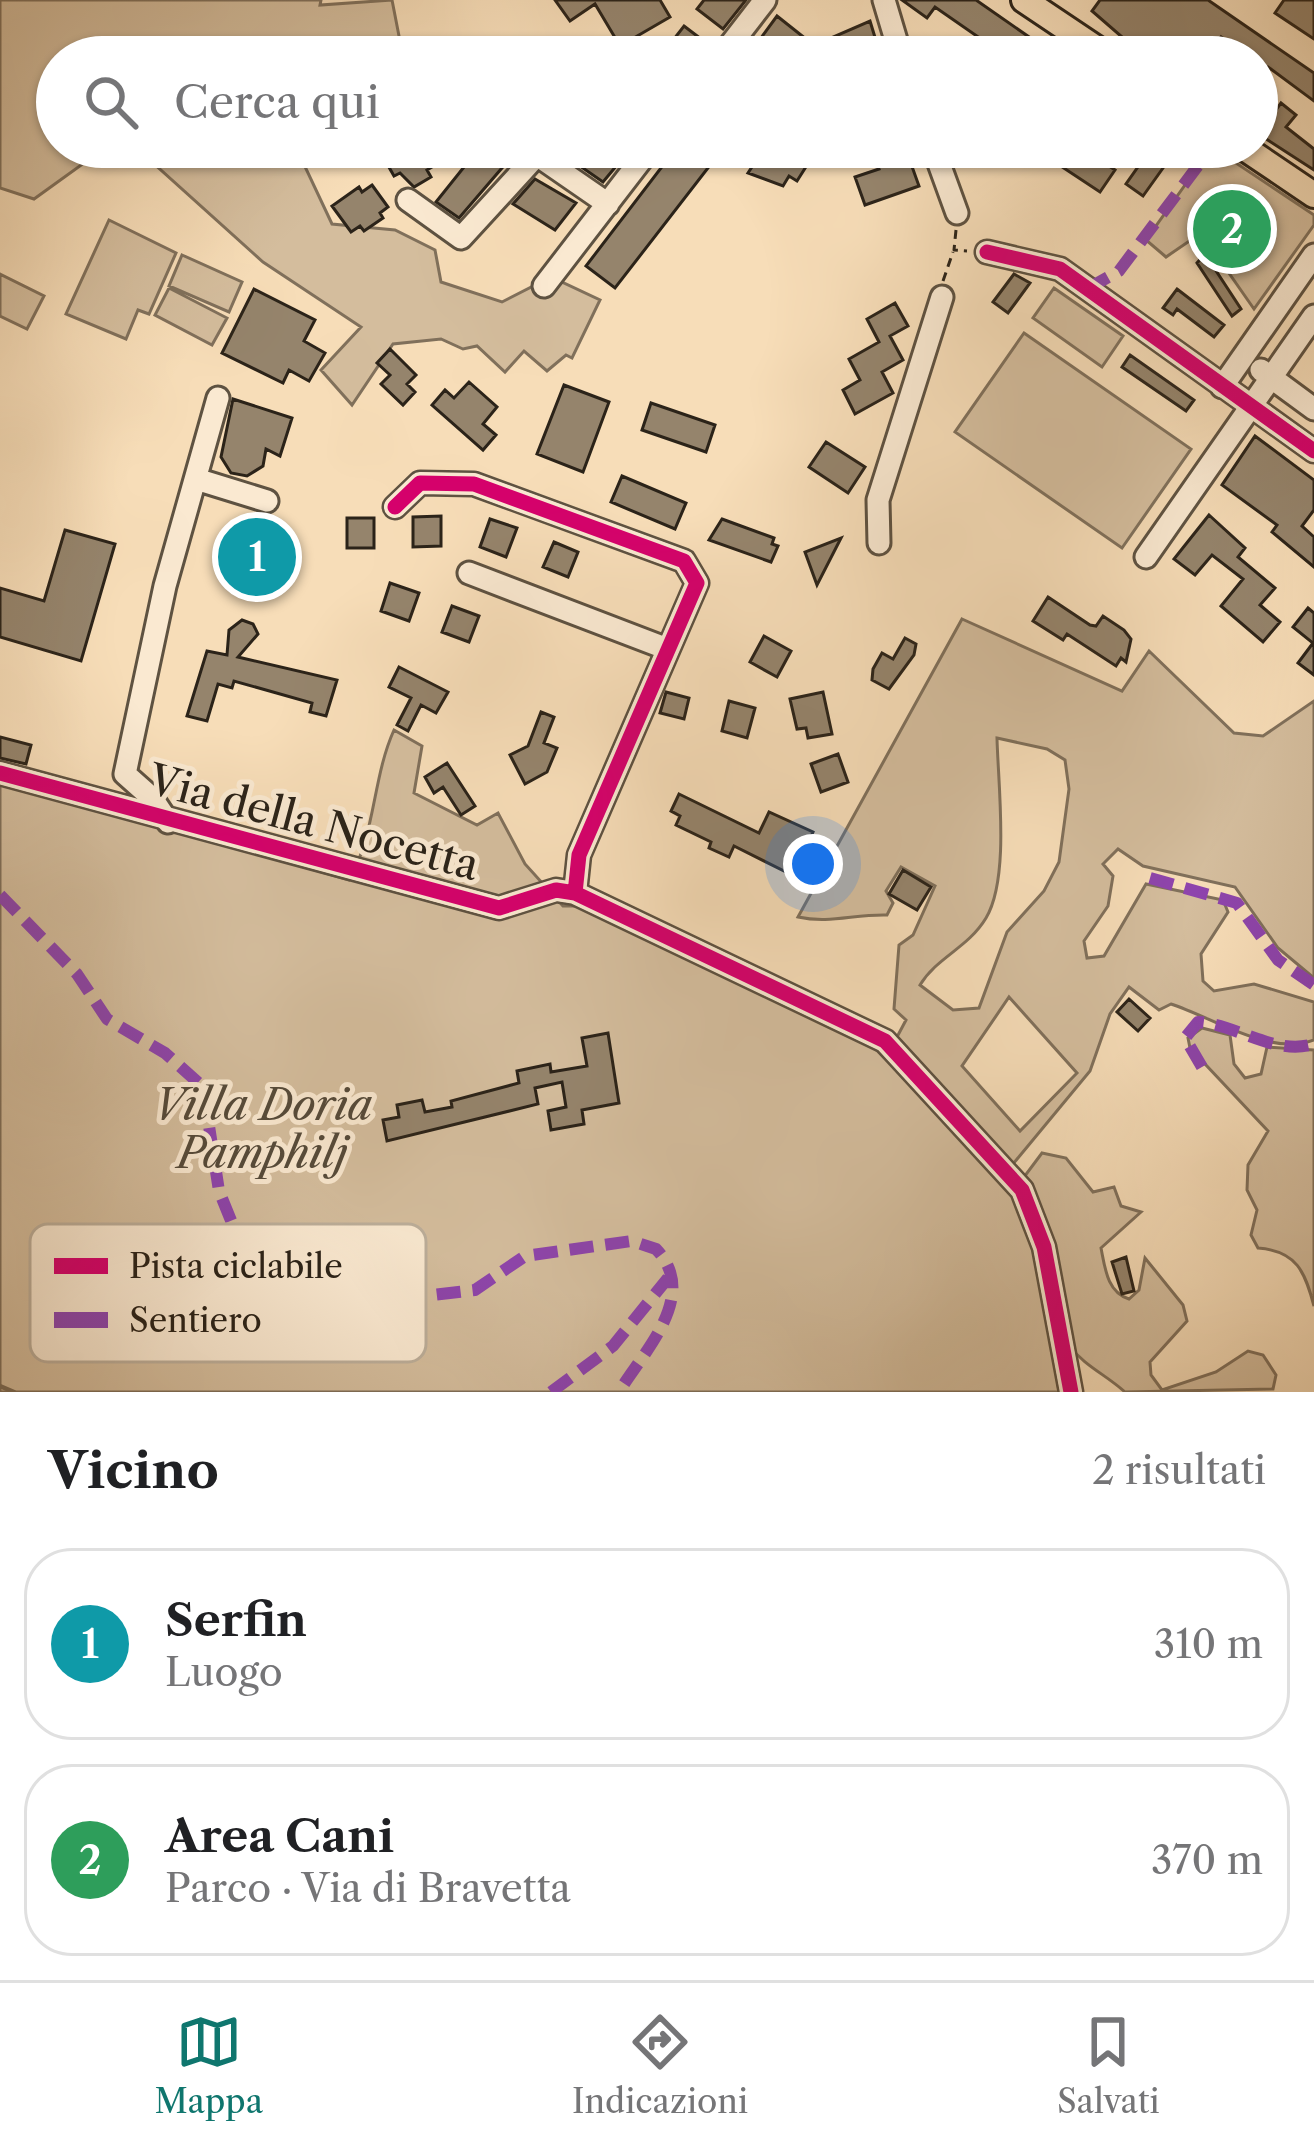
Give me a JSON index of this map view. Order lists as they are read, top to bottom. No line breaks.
{"streets":{"street":["Via della Nocetta"]},"parks":["Villa Doria Pamphilj"],"legend":["Pista ciclabile","Sentiero"],"page":{"search":"Cerca qui","pins":["2","1"],"heading":["Vicino","2 risultati"],"list":[{"mark":"1","name":"Serfin","note":"Luogo","value":"310 m"},{"mark":"2","name":"Area Cani","note":"Parco · Via di Bravetta","value":"370 m"}],"nav":["Mappa","Indicazioni","Salvati"]}}
